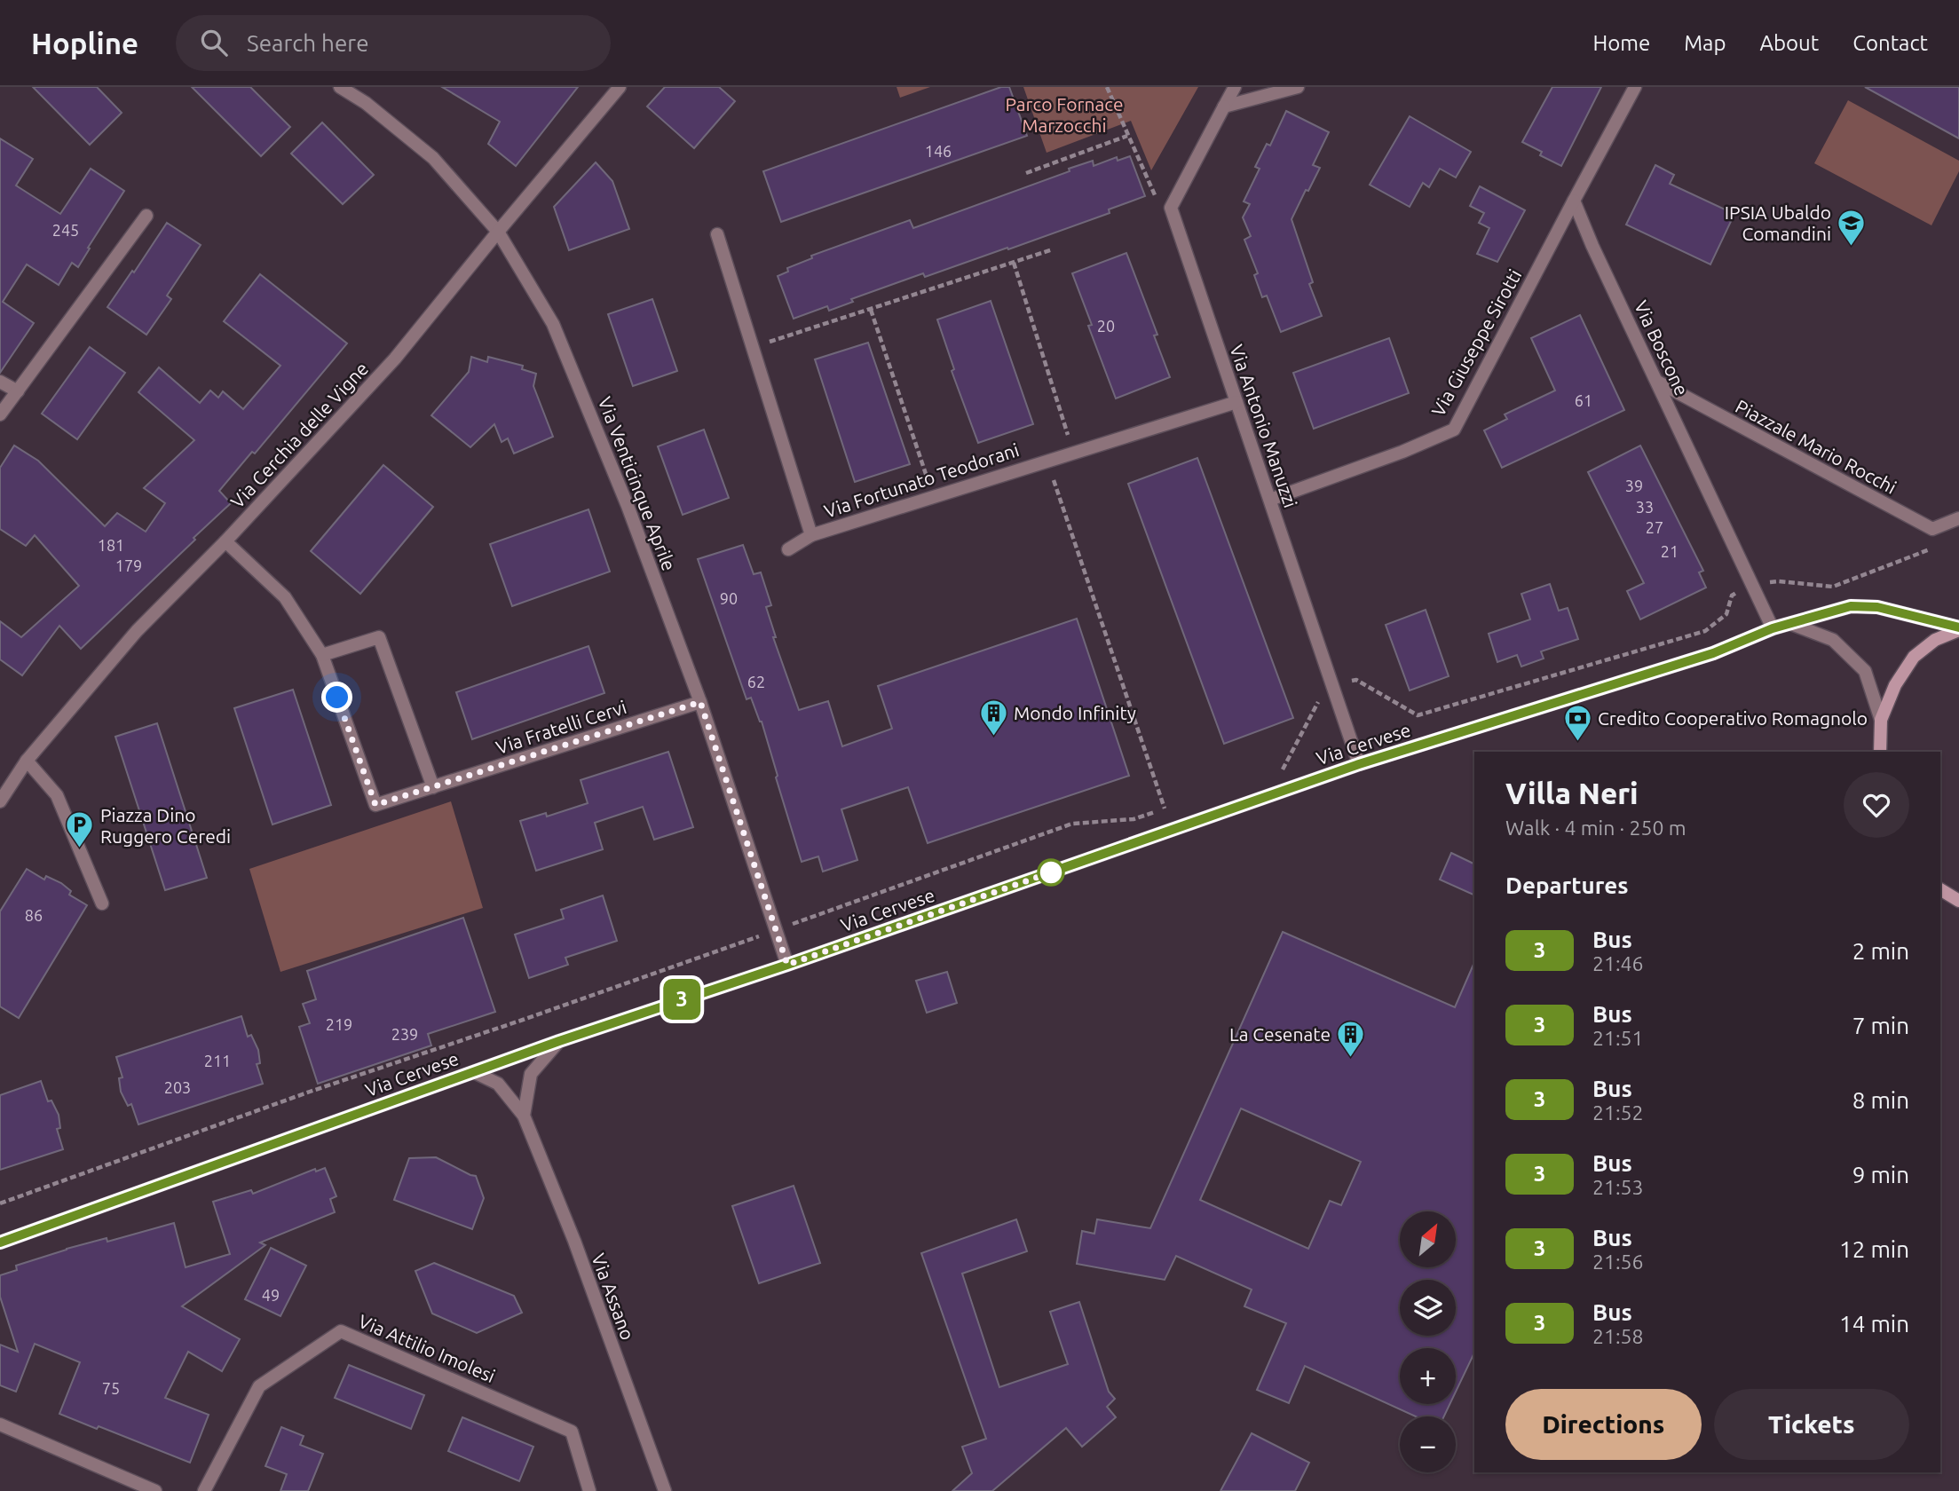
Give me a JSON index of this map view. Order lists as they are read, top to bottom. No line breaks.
{"streets":{"street":["Via Giuseppe Sirotti","Via Boscone","Via Antonio Manuzzi","Via Cerchia delle Vigne","Piazzale Mario Rocchi","Via Fortunato Teodorani","Via Venticinque Aprile","Via Fratelli Cervi","Via Cervese","Via Assano","Via Attilio Imolesi"]},"crossings":[["Via Giuseppe Sirotti","Via Boscone"],["Via Giuseppe Sirotti","Via Antonio Manuzzi"],["Via Boscone","Piazzale Mario Rocchi"],["Via Boscone","Via Cervese"],["Via Antonio Manuzzi","Via Fortunato Teodorani"],["Via Antonio Manuzzi","Via Cervese"],["Via Cerchia delle Vigne","Via Venticinque Aprile"],["Via Cerchia delle Vigne","Via Fratelli Cervi"],["Via Venticinque Aprile","Via Fratelli Cervi"],["Via Venticinque Aprile","Via Cervese"],["Via Cervese","Via Assano"]],"parks":["Parco Fornace Marzocchi"],"places":{"school or university":["IPSIA Ubaldo Comandini"],"building":["Mondo Infinity","La Cesenate"],"bank":["Credito Cooperativo Romagnolo"],"parking":["Piazza Dino Ruggero Ceredi"]},"lines":["bus line 3"],"house_numbers":["146","245","20","61","39","33","27","181","21","179","90","62","86","219","239","211","203","49","75"],"north":"top right","page":{"header":"Hopline","search":"Search here","nav":["Home","Map","About","Contact"],"on_map":"3","heading":[["Villa Neri","Walk · 4 min · 250 m"],"Departures"],"list":[{"mark":"3","name":"Bus","note":"21:46","value":"2 min"},{"mark":"3","name":"Bus","note":"21:51","value":"7 min"},{"mark":"3","name":"Bus","note":"21:52","value":"8 min"},{"mark":"3","name":"Bus","note":"21:53","value":"9 min"},{"mark":"3","name":"Bus","note":"21:56","value":"12 min"},{"mark":"3","name":"Bus","note":"21:58","value":"14 min"}],"map_buttons":["+","−"],"buttons":["Directions","Tickets"]}}
